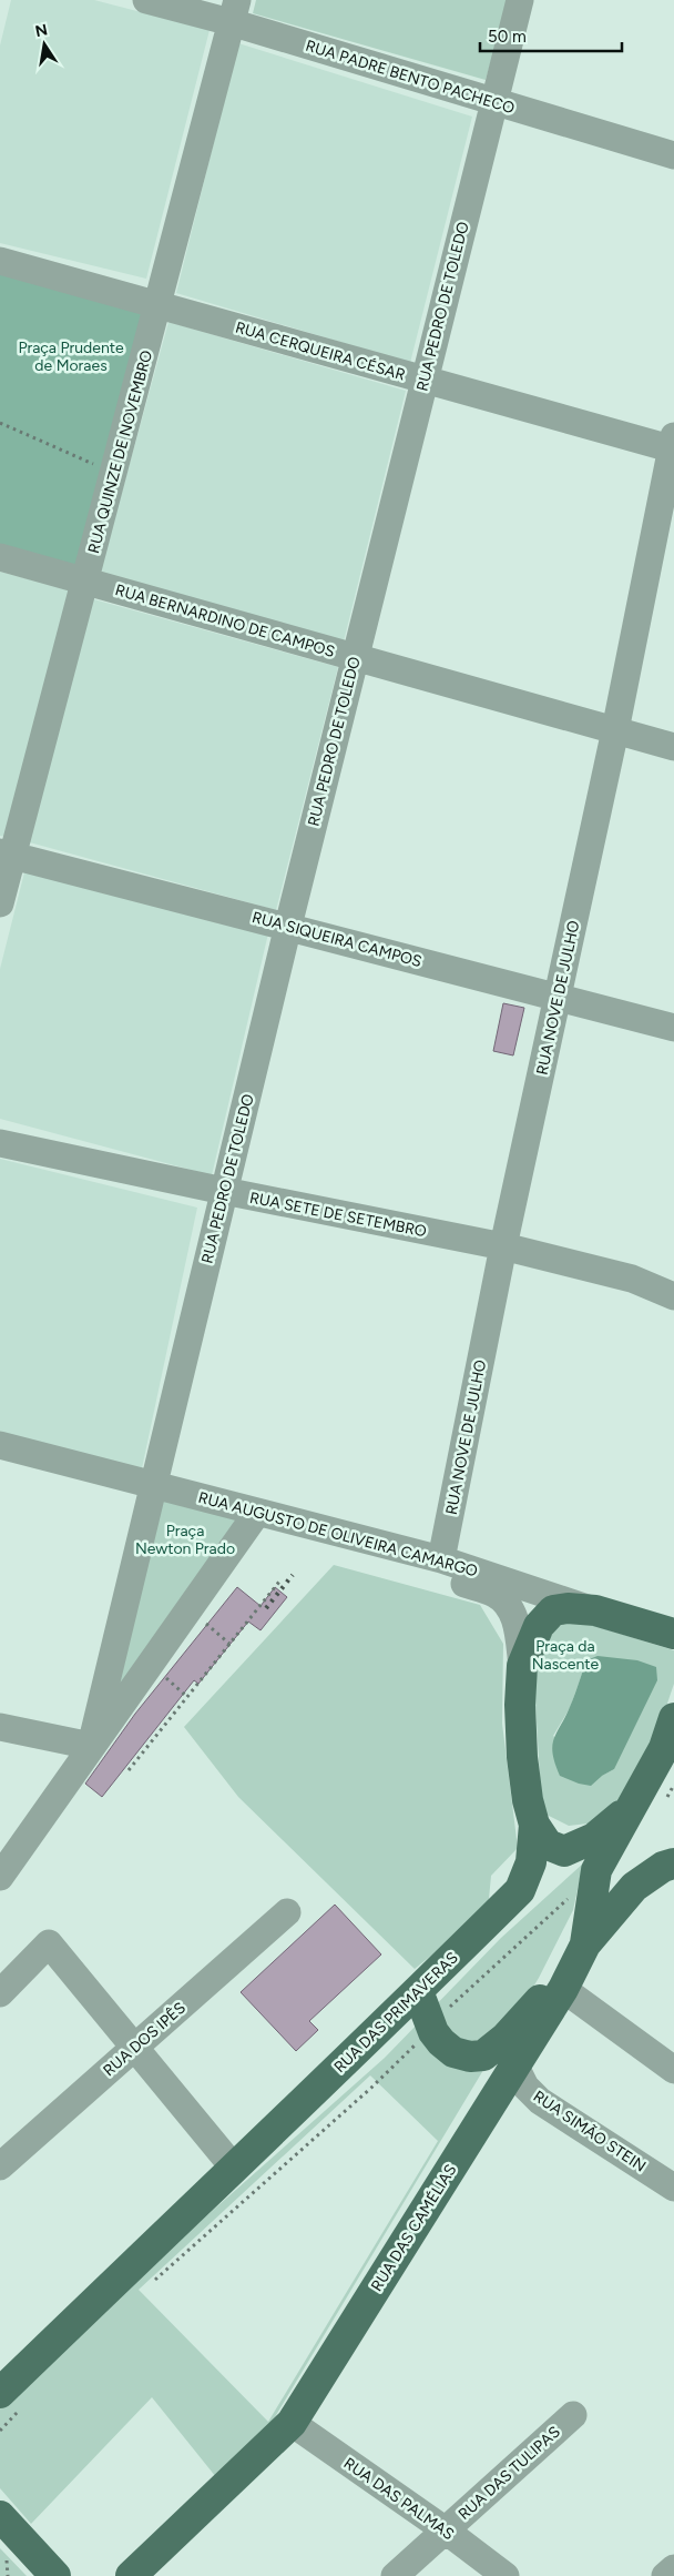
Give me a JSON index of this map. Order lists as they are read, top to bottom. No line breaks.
{"streets":{"main road":["RUA AUGUSTO DE OLIVEIRA CAMARGO","RUA DAS PRIMAVERAS","RUA DAS CAMÉLIAS"],"street":["RUA PADRE BENTO PACHECO","RUA PEDRO DE TOLEDO","RUA CERQUEIRA CÉSAR","RUA QUINZE DE NOVEMBRO","RUA BERNARDINO DE CAMPOS","RUA SIQUEIRA CAMPOS","RUA NOVE DE JULHO","RUA SETE DE SETEMBRO","RUA DOS IPÊS","RUA SIMÃO STEIN","RUA DAS TULIPAS","RUA DAS PALMAS"]},"crossings":[["RUA PADRE BENTO PACHECO","RUA PEDRO DE TOLEDO"],["RUA PADRE BENTO PACHECO","RUA QUINZE DE NOVEMBRO"],["RUA PEDRO DE TOLEDO","RUA CERQUEIRA CÉSAR"],["RUA PEDRO DE TOLEDO","RUA BERNARDINO DE CAMPOS"],["RUA PEDRO DE TOLEDO","RUA SIQUEIRA CAMPOS"],["RUA PEDRO DE TOLEDO","RUA SETE DE SETEMBRO"],["RUA PEDRO DE TOLEDO","RUA AUGUSTO DE OLIVEIRA CAMARGO"],["RUA CERQUEIRA CÉSAR","RUA QUINZE DE NOVEMBRO"],["RUA CERQUEIRA CÉSAR","RUA NOVE DE JULHO"],["RUA QUINZE DE NOVEMBRO","RUA BERNARDINO DE CAMPOS"],["RUA QUINZE DE NOVEMBRO","RUA SIQUEIRA CAMPOS"],["RUA BERNARDINO DE CAMPOS","RUA NOVE DE JULHO"],["RUA SIQUEIRA CAMPOS","RUA NOVE DE JULHO"],["RUA NOVE DE JULHO","RUA SETE DE SETEMBRO"],["RUA NOVE DE JULHO","RUA AUGUSTO DE OLIVEIRA CAMARGO"],["RUA NOVE DE JULHO","RUA DAS PRIMAVERAS"],["RUA AUGUSTO DE OLIVEIRA CAMARGO","RUA DAS PRIMAVERAS"],["RUA SIMÃO STEIN","RUA DAS CAMÉLIAS"],["RUA DAS CAMÉLIAS","RUA DAS PALMAS"],["RUA DAS TULIPAS","RUA DAS PALMAS"]],"parks":["Praça Prudente de Moraes","Praça Newton Prado","Praça da Nascente"],"scale_bar":"50 m","north":"top"}
